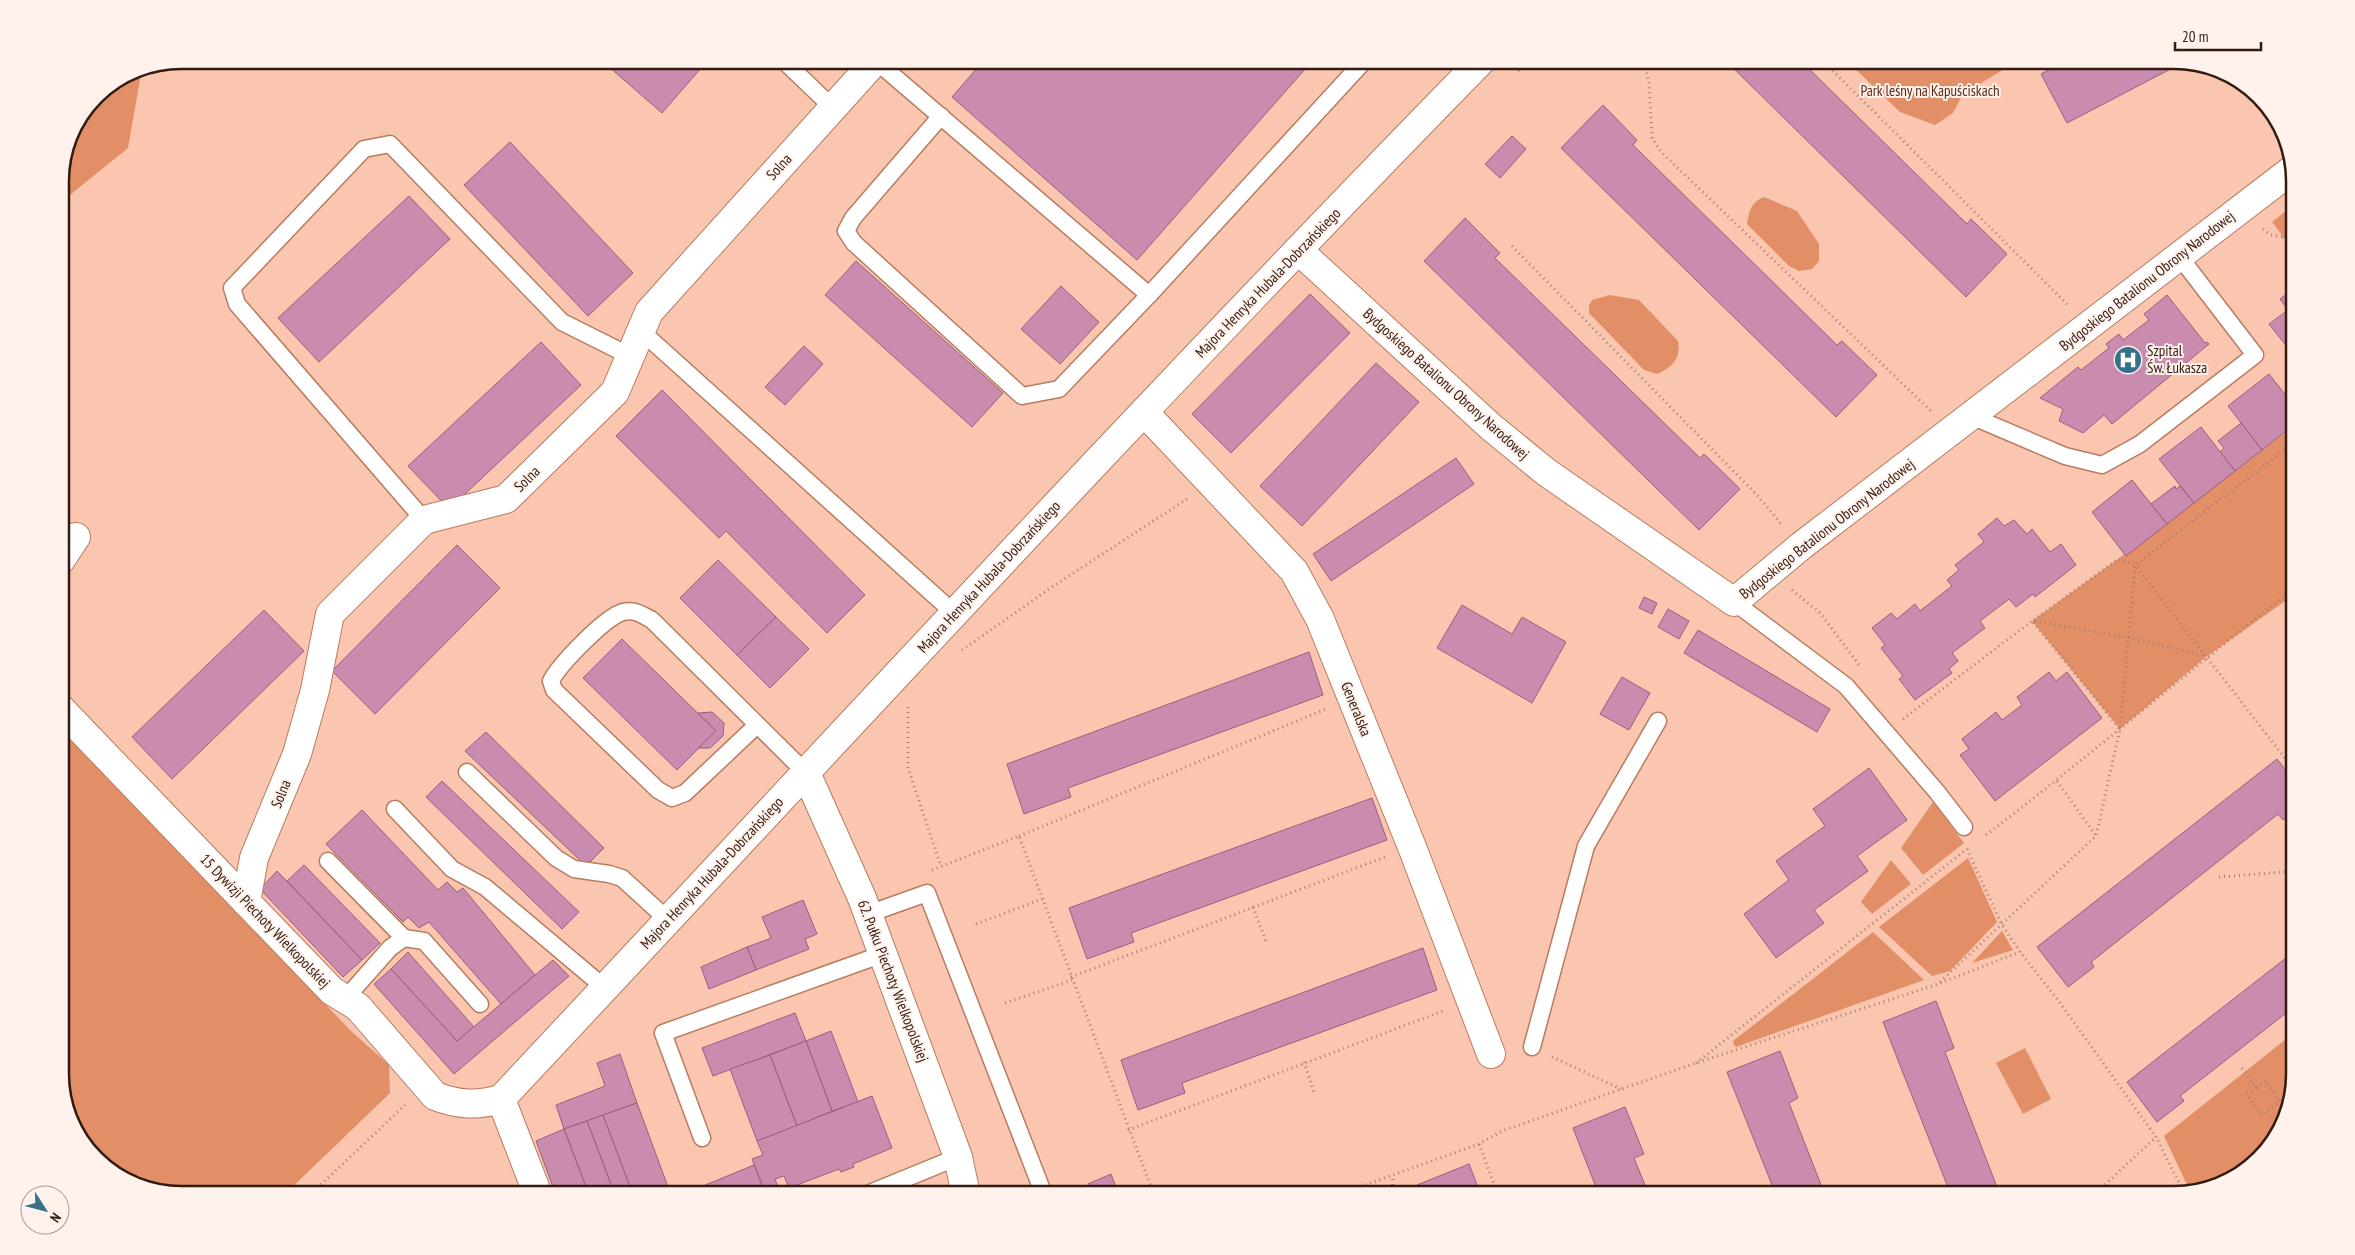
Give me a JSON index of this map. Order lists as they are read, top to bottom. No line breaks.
{"streets":{"street":["Solna","Bydgoskiego Batalionu Obrony Narodowej","Majora Henryka Hubala-Dobrzańskiego","Generalska","15 Dywizji Piechoty Wielkopolskiej","62. Pułku Piechoty Wielkopolskiej"]},"crossings":[["Solna","15 Dywizji Piechoty Wielkopolskiej"],["Bydgoskiego Batalionu Obrony Narodowej","Majora Henryka Hubala-Dobrzańskiego"],["Majora Henryka Hubala-Dobrzańskiego","Generalska"],["Majora Henryka Hubala-Dobrzańskiego","15 Dywizji Piechoty Wielkopolskiej"],["Majora Henryka Hubala-Dobrzańskiego","62. Pułku Piechoty Wielkopolskiej"]],"parks":["Park leśny na Kapuściskach"],"places":{"hospital":["Szpital Św. Łukasza"]},"scale_bar":"20 m","north":"bottom right"}
